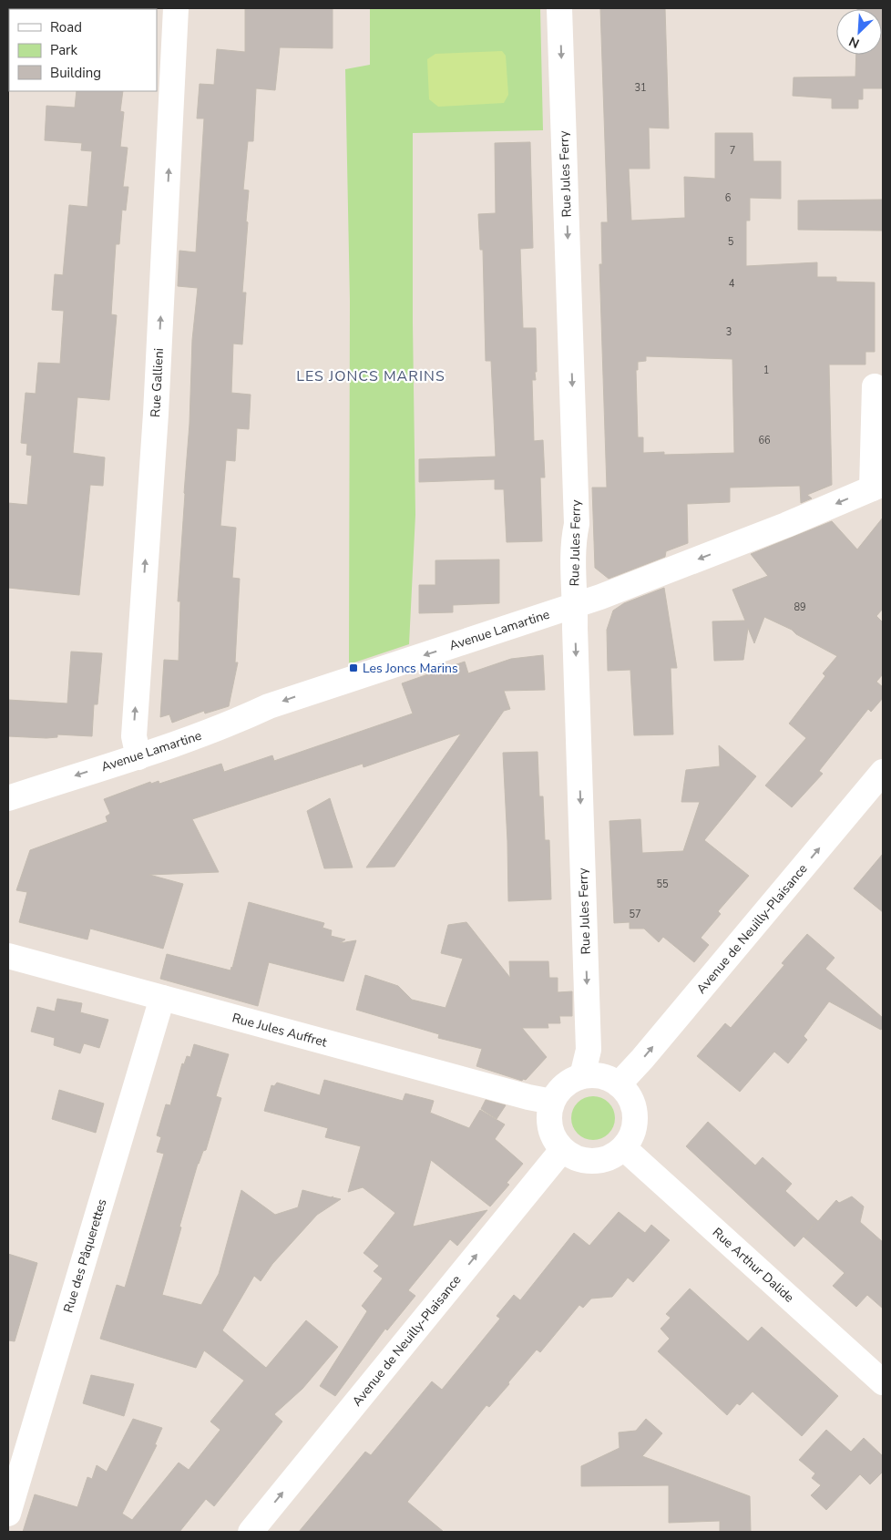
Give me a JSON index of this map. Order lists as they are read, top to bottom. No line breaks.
{"streets":{"street":["Rue Jules Ferry","Rue Gallieni","Avenue Lamartine","Avenue de Neuilly-Plaisance","Rue Jules Auffret","Rue des Pâquerettes","Rue Arthur Dalide"]},"crossings":[["Rue Jules Ferry","Avenue Lamartine"],["Rue Jules Ferry","Avenue de Neuilly-Plaisance"],["Rue Jules Ferry","Rue Jules Auffret"],["Rue Jules Ferry","Rue Arthur Dalide"],["Rue Gallieni","Avenue Lamartine"],["Avenue de Neuilly-Plaisance","Rue Jules Auffret"],["Avenue de Neuilly-Plaisance","Rue Arthur Dalide"],["Rue Jules Auffret","Rue des Pâquerettes"],["Rue Jules Auffret","Rue Arthur Dalide"]],"one_way":["Rue Jules Ferry","Rue Gallieni","Avenue Lamartine","Avenue de Neuilly-Plaisance"],"districts":["LES JONCS MARINS"],"places":{"transit":["Les Joncs Marins"]},"house_numbers":["31","7","6","5","4","3","1","66","89","55","57"],"legend":["Road","Park","Building"],"north":"bottom left"}
